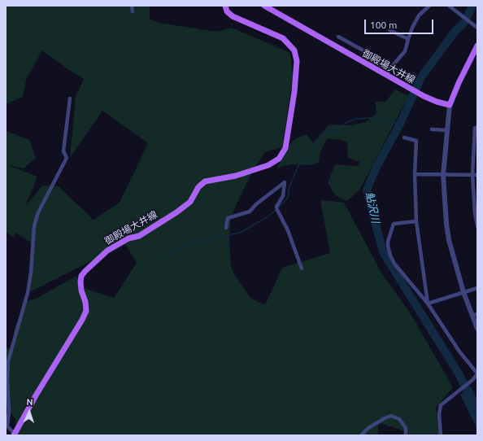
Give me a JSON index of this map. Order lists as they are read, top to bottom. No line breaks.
{"streets":{"main road":["御殿場大井線"]},"water":["鮎沢川"],"scale_bar":"100 m","north":"top"}
